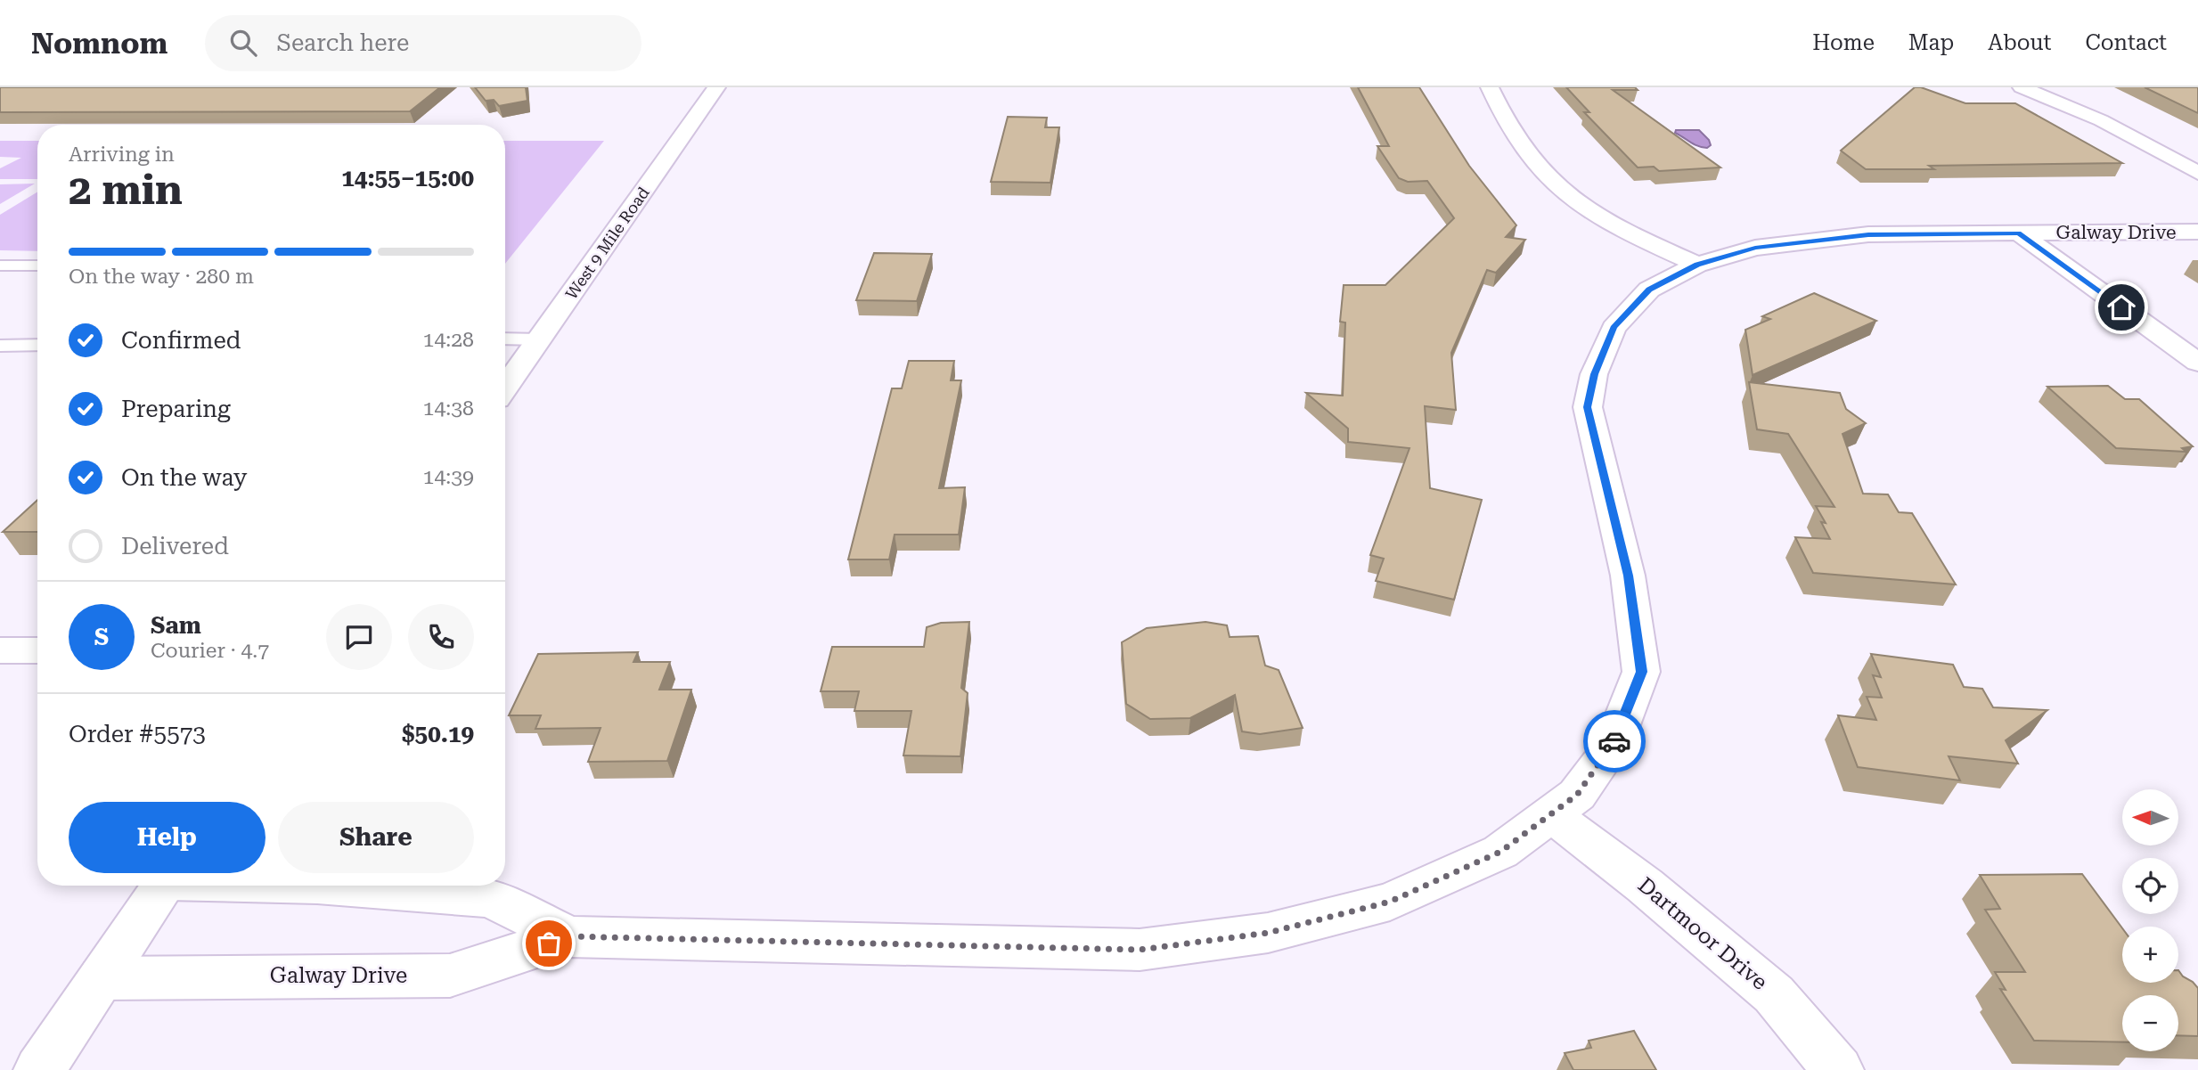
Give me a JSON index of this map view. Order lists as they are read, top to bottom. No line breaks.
{"streets":{"street":["Galway Drive","West 9 Mile Road","Dartmoor Drive"]},"crossings":[["Galway Drive","Dartmoor Drive"]],"north":"left","page":{"header":"Nomnom","search":"Search here","nav":["Home","Map","About","Contact"],"heading":["2 min","Arriving in","14:55–15:00"],"panel":["Sam","Courier · 4.7","Order #5573","$50.19"],"bar":"On the way · 280 m","list":[["Confirmed","14:28"],["Preparing","14:38"],["On the way","14:39"],"Delivered"],"round":"S","map_buttons":["+","−"],"buttons":["Help","Share"]}}
